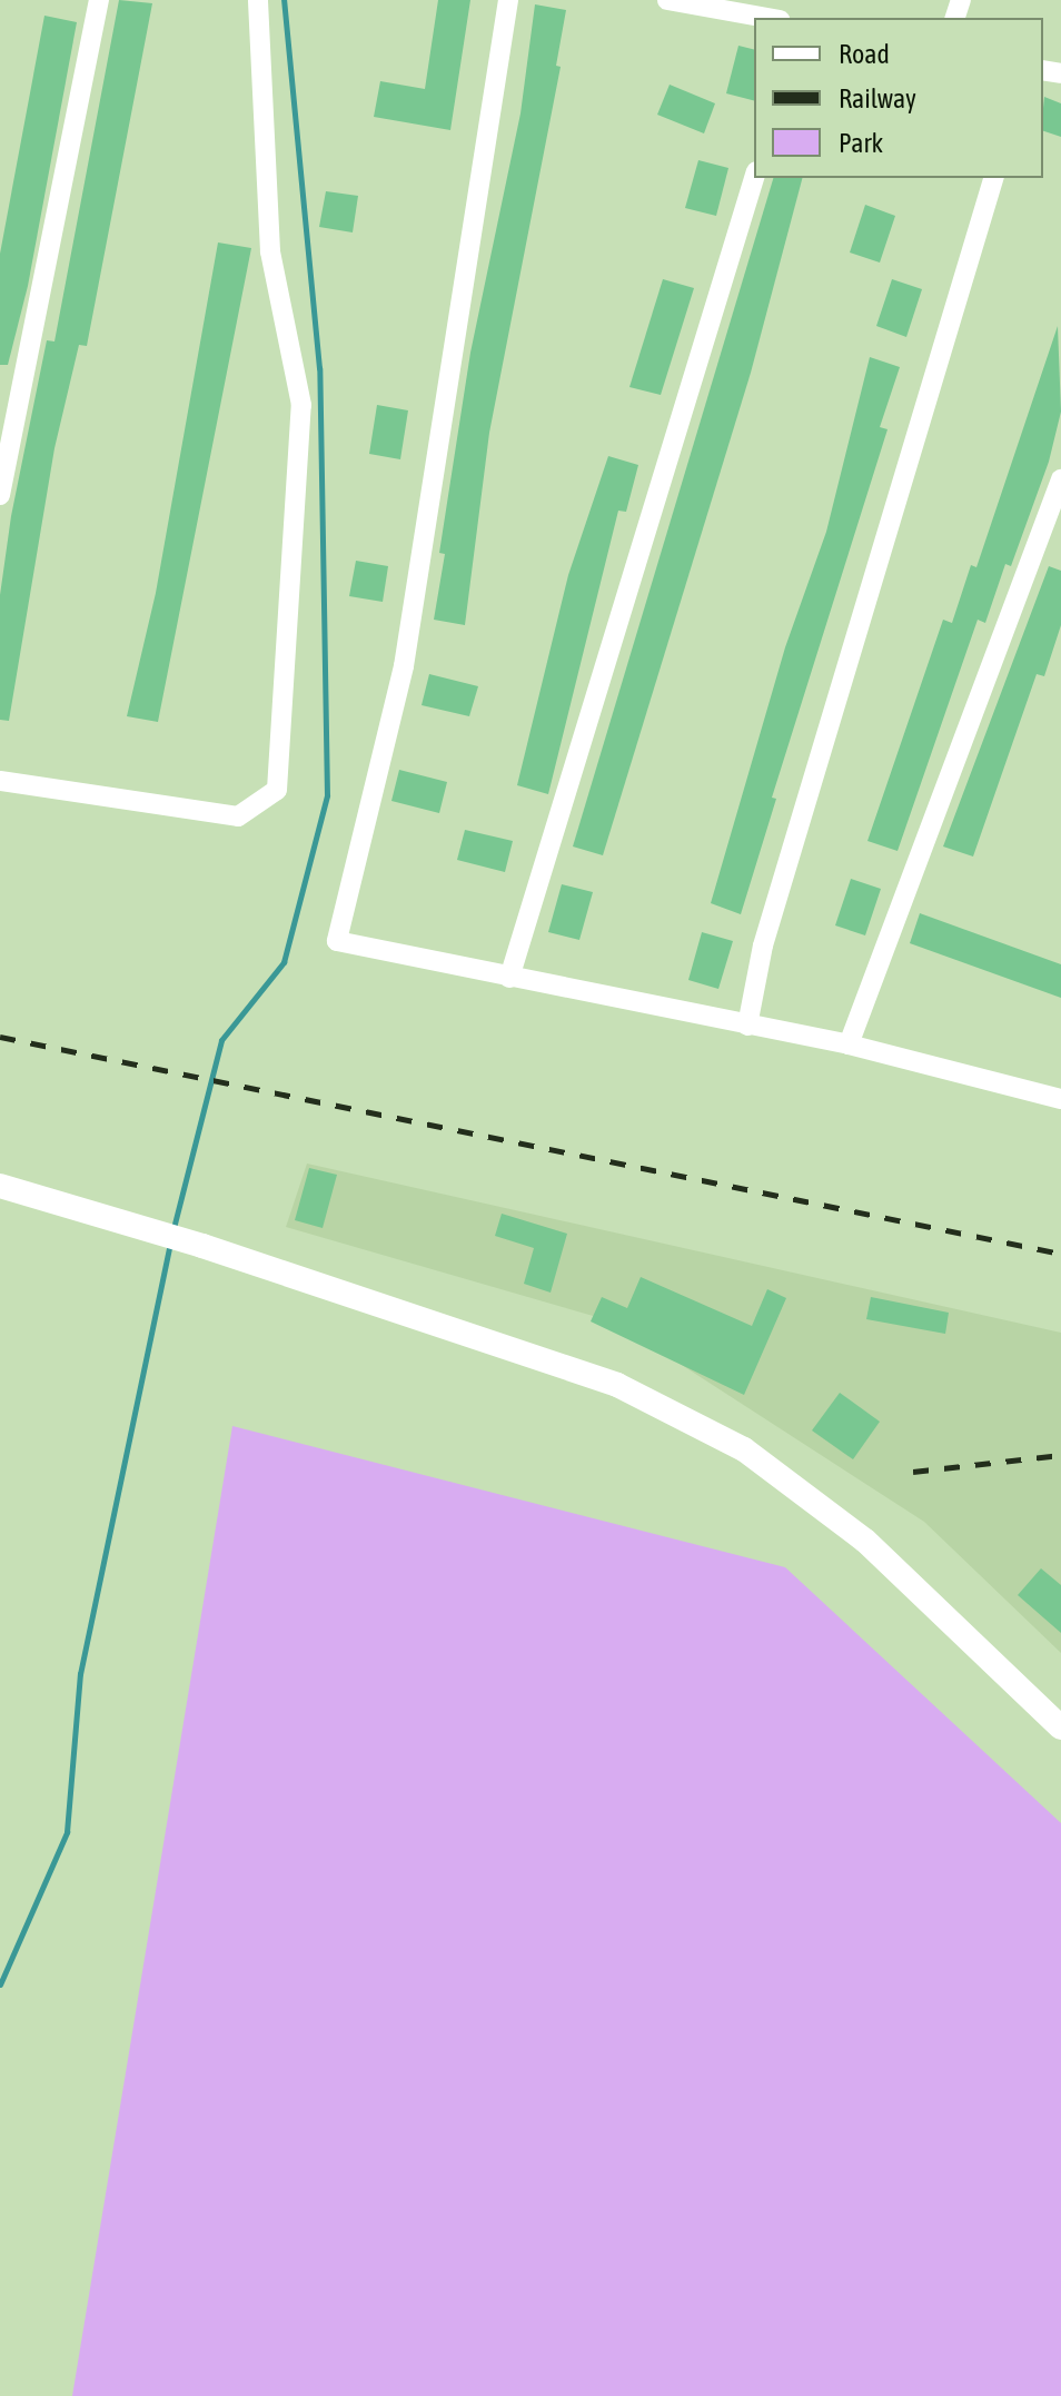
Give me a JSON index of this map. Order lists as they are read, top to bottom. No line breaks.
{"legend":["Road","Railway","Park"]}
